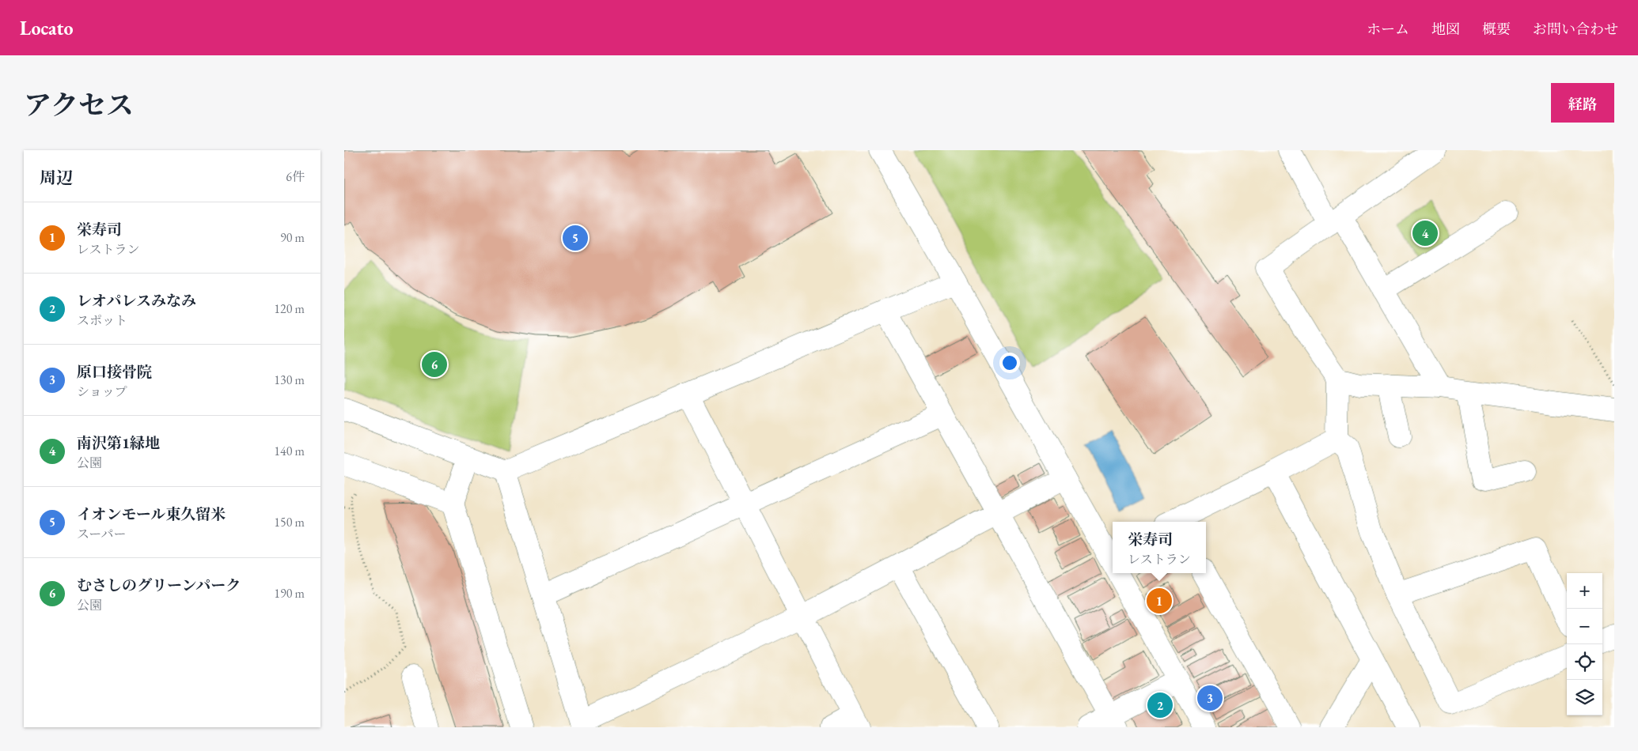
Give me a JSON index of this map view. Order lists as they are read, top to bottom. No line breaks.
{"page":{"header":"Locato","nav":["ホーム","地図","概要","お問い合わせ"],"title":"アクセス","buttons":"経路","heading":["周辺","6件"],"list":[{"mark":"1","name":"栄寿司","note":"レストラン","value":"90 m"},{"mark":"2","name":"レオパレスみなみ","note":"スポット","value":"120 m"},{"mark":"3","name":"原口接骨院","note":"ショップ","value":"130 m"},{"mark":"4","name":"南沢第1緑地","note":"公園","value":"140 m"},{"mark":"5","name":"イオンモール東久留米","note":"スーパー","value":"150 m"},{"mark":"6","name":"むさしのグリーンパーク","note":"公園","value":"190 m"}],"pins":["4","5","6","1","3","2"],"popup":["栄寿司","レストラン"],"map_buttons":["+","−"]}}
